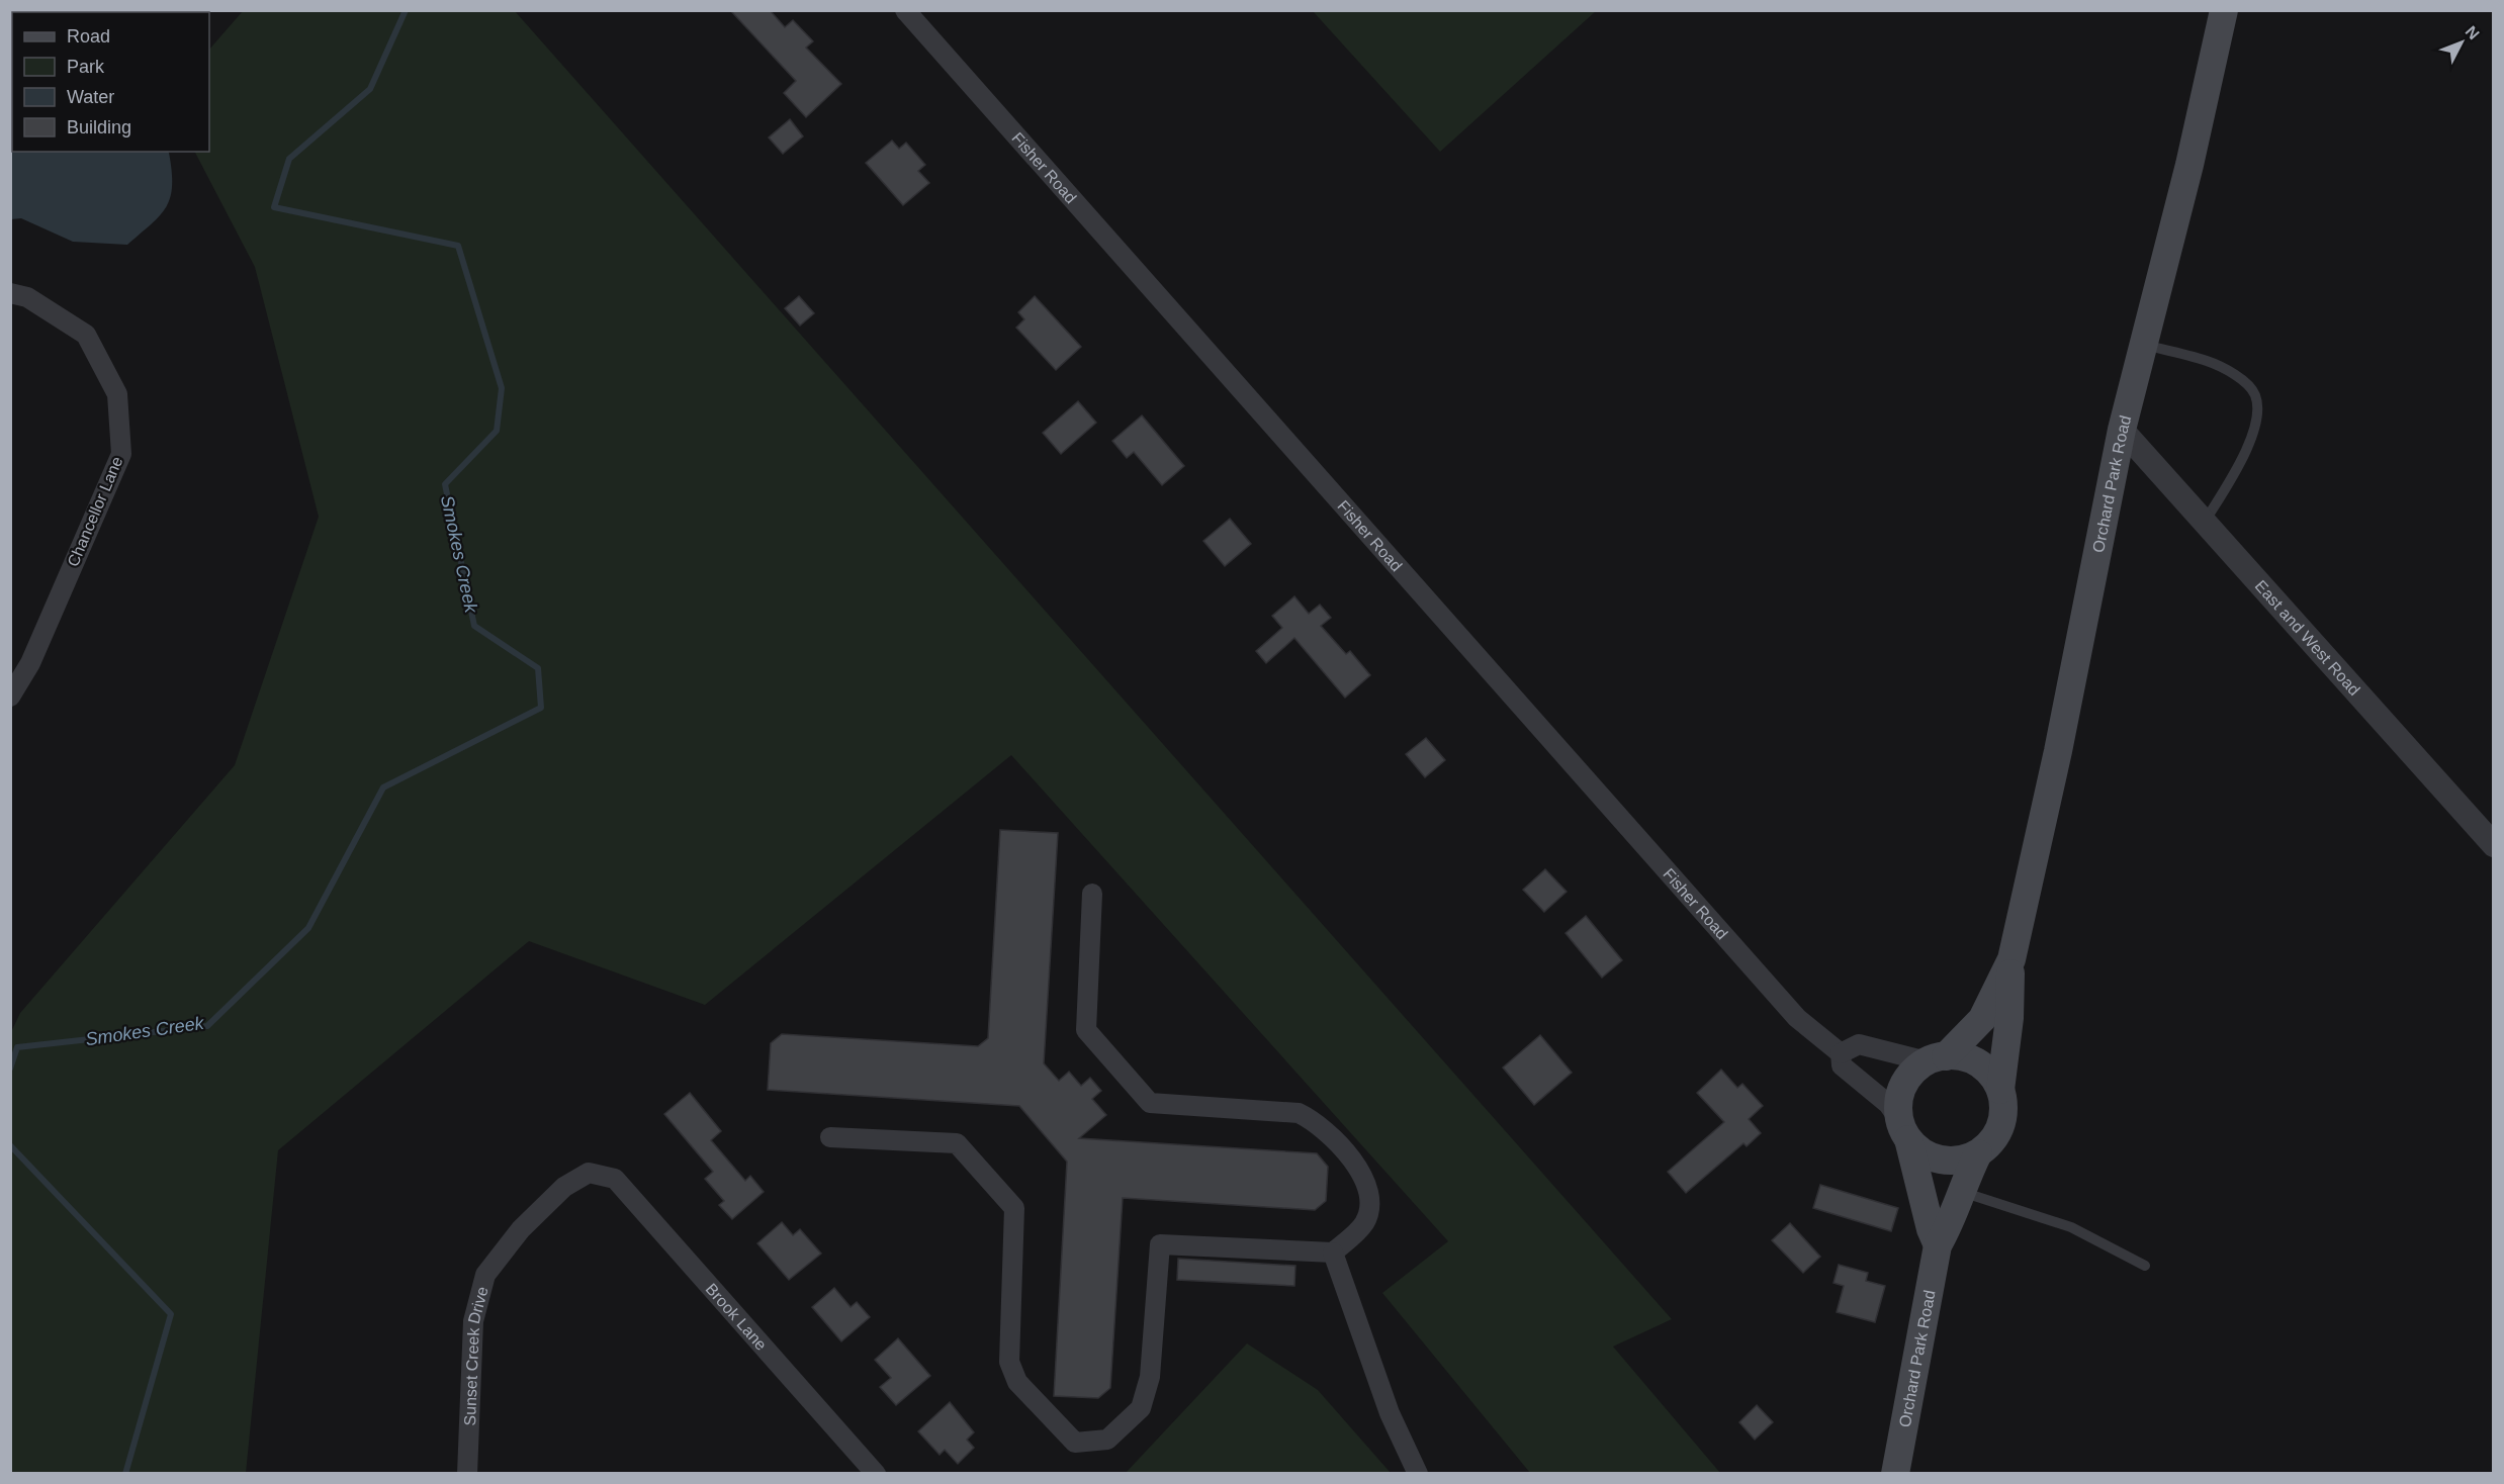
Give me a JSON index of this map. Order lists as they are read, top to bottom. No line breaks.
{"streets":{"main road":["Orchard Park Road"],"street":["Fisher Road","Chancellor Lane","East and West Road","Brook Lane","Sunset Creek Drive"]},"crossings":[["Fisher Road","Orchard Park Road"],["Orchard Park Road","East and West Road"],["Brook Lane","Sunset Creek Drive"]],"water":["Smokes Creek"],"legend":["Road","Park","Water","Building"],"north":"top right"}
